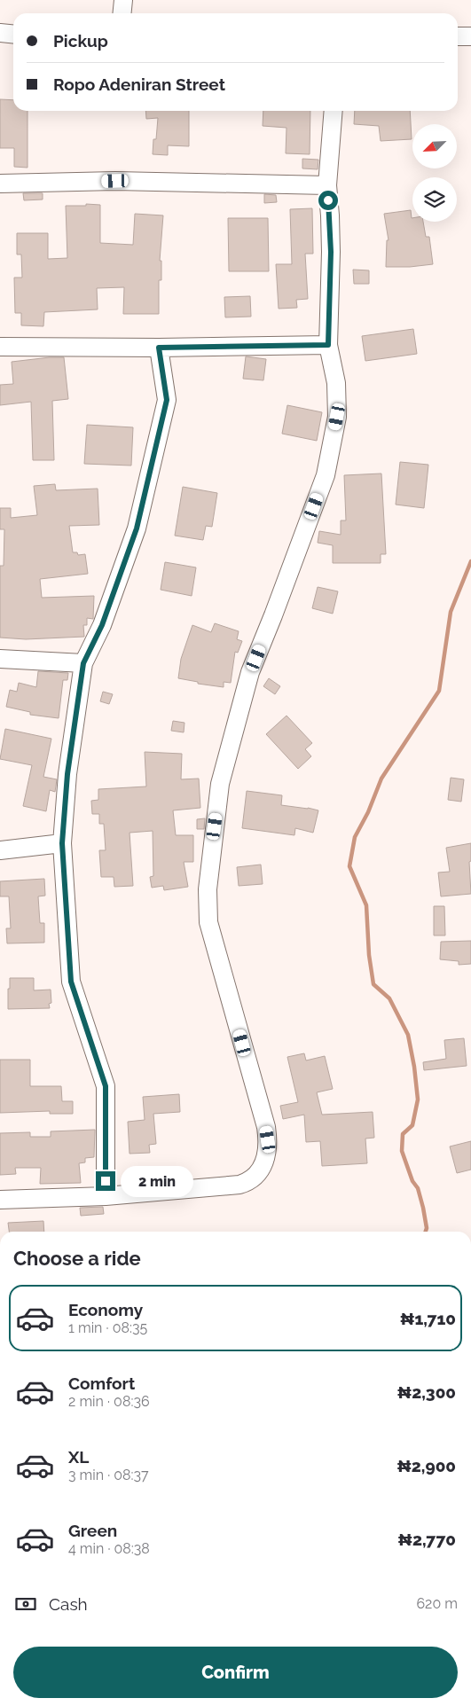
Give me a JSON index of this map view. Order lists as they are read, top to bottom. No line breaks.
{"north":"bottom left","page":{"banner":["Pickup","Ropo Adeniran Street"],"bubble":"2 min","heading":"Choose a ride","list":[{"name":"Economy","note":"1 min · 08:35","value":"₦1,710"},{"name":"Comfort","note":"2 min · 08:36","value":"₦2,300"},{"name":"XL","note":"3 min · 08:37","value":"₦2,900"},{"name":"Green","note":"4 min · 08:38","value":"₦2,770"}],"pay":["Cash","620 m"],"buttons":"Confirm"}}
